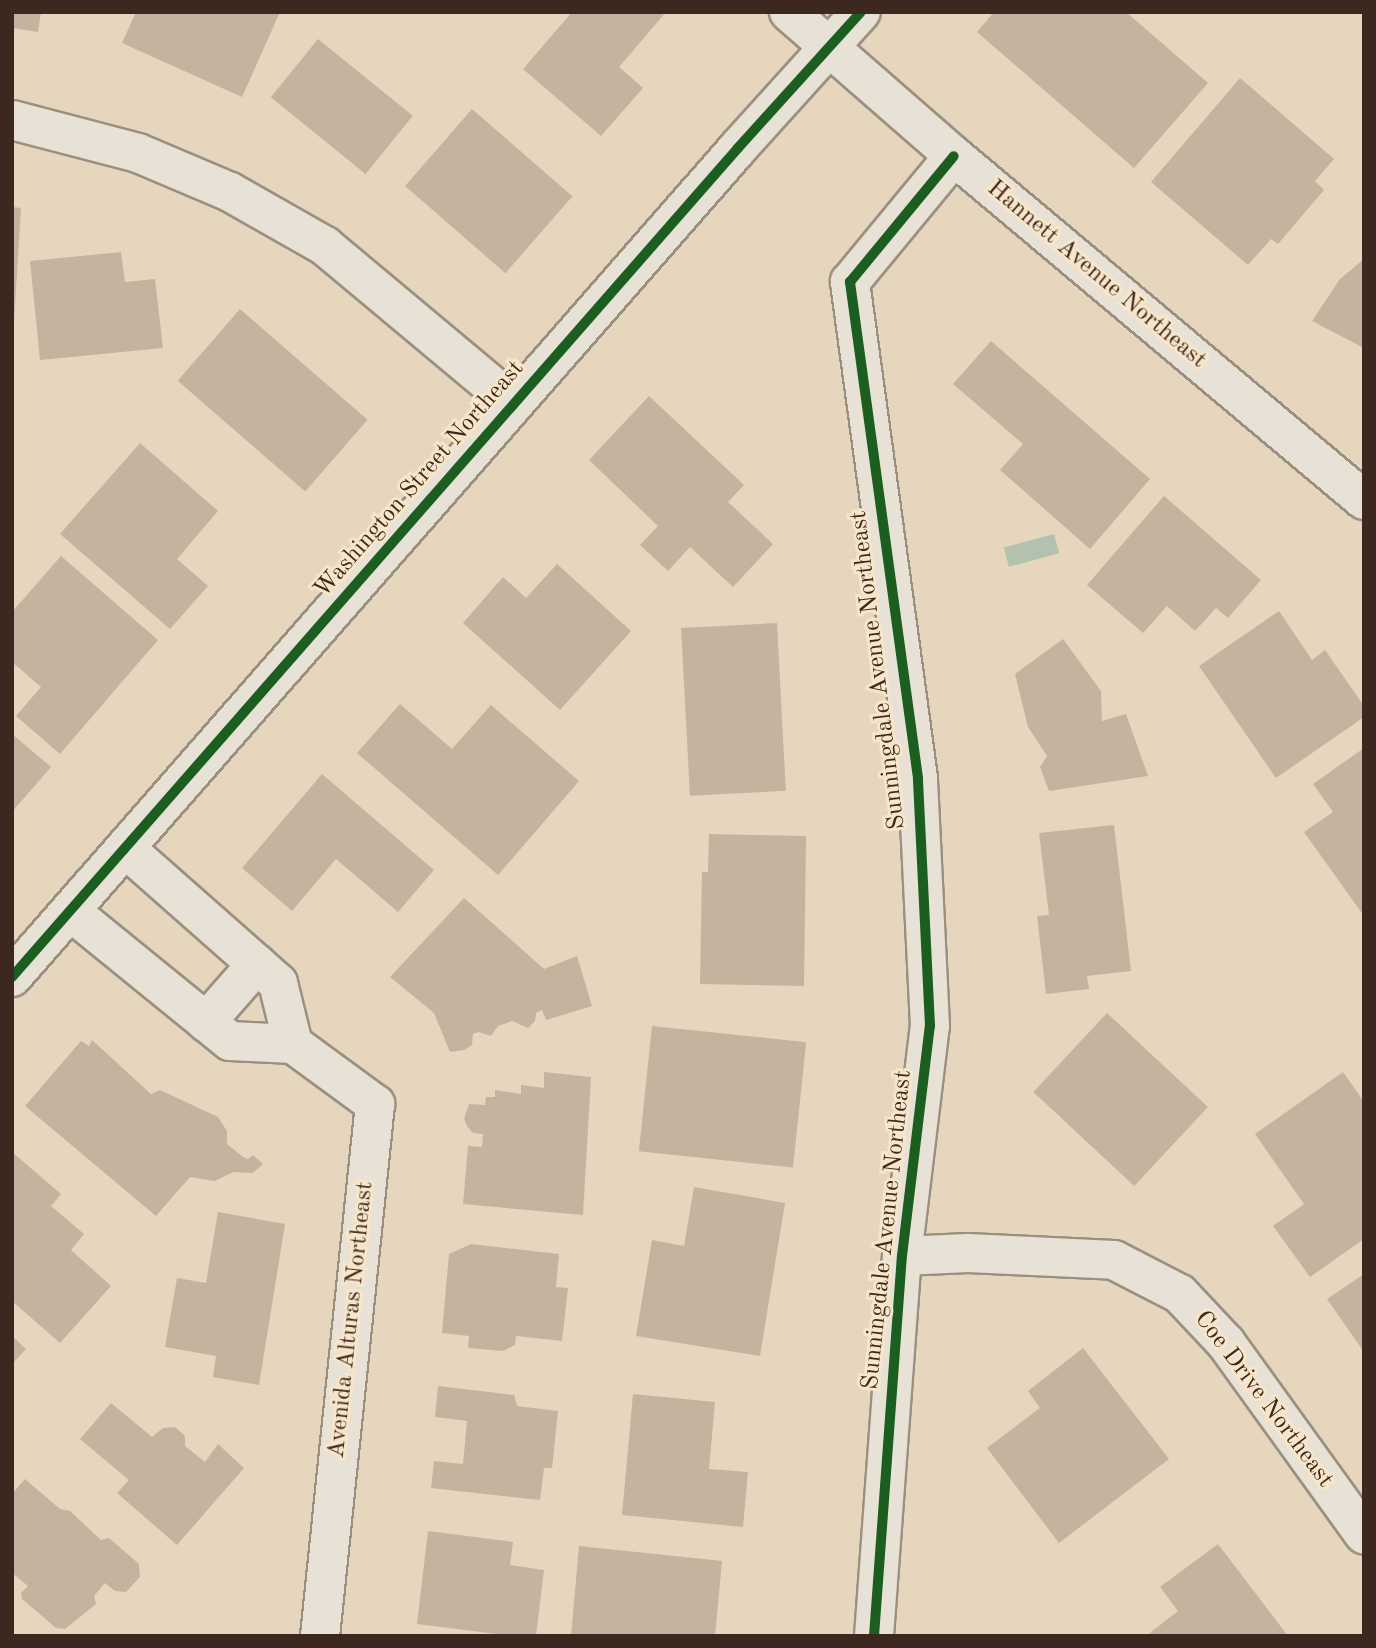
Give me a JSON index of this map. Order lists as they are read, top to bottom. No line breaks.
{"streets":{"street":["Hannett Avenue Northeast","Washington Street Northeast","Sunningdale Avenue Northeast","Avenida Alturas Northeast","Coe Drive Northeast"]},"crossings":[["Hannett Avenue Northeast","Washington Street Northeast"],["Hannett Avenue Northeast","Sunningdale Avenue Northeast"],["Sunningdale Avenue Northeast","Coe Drive Northeast"]]}
